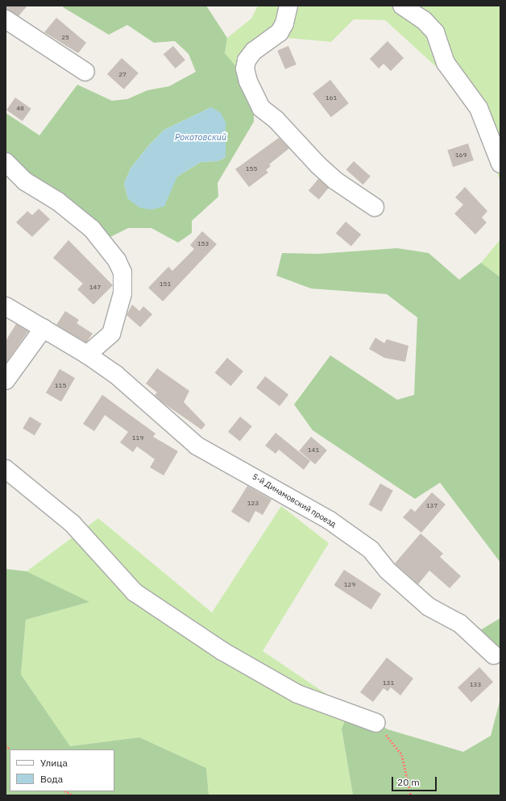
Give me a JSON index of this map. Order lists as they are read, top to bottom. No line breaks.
{"streets":{"street":["5-й Динамовский проезд"]},"water":["Рокотовский"],"house_numbers":["25","27","161","48","169","155","153","151","147","115","119","141","123","137","129","131","133"],"legend":["Улица","Вода"],"scale_bar":"20 m"}
